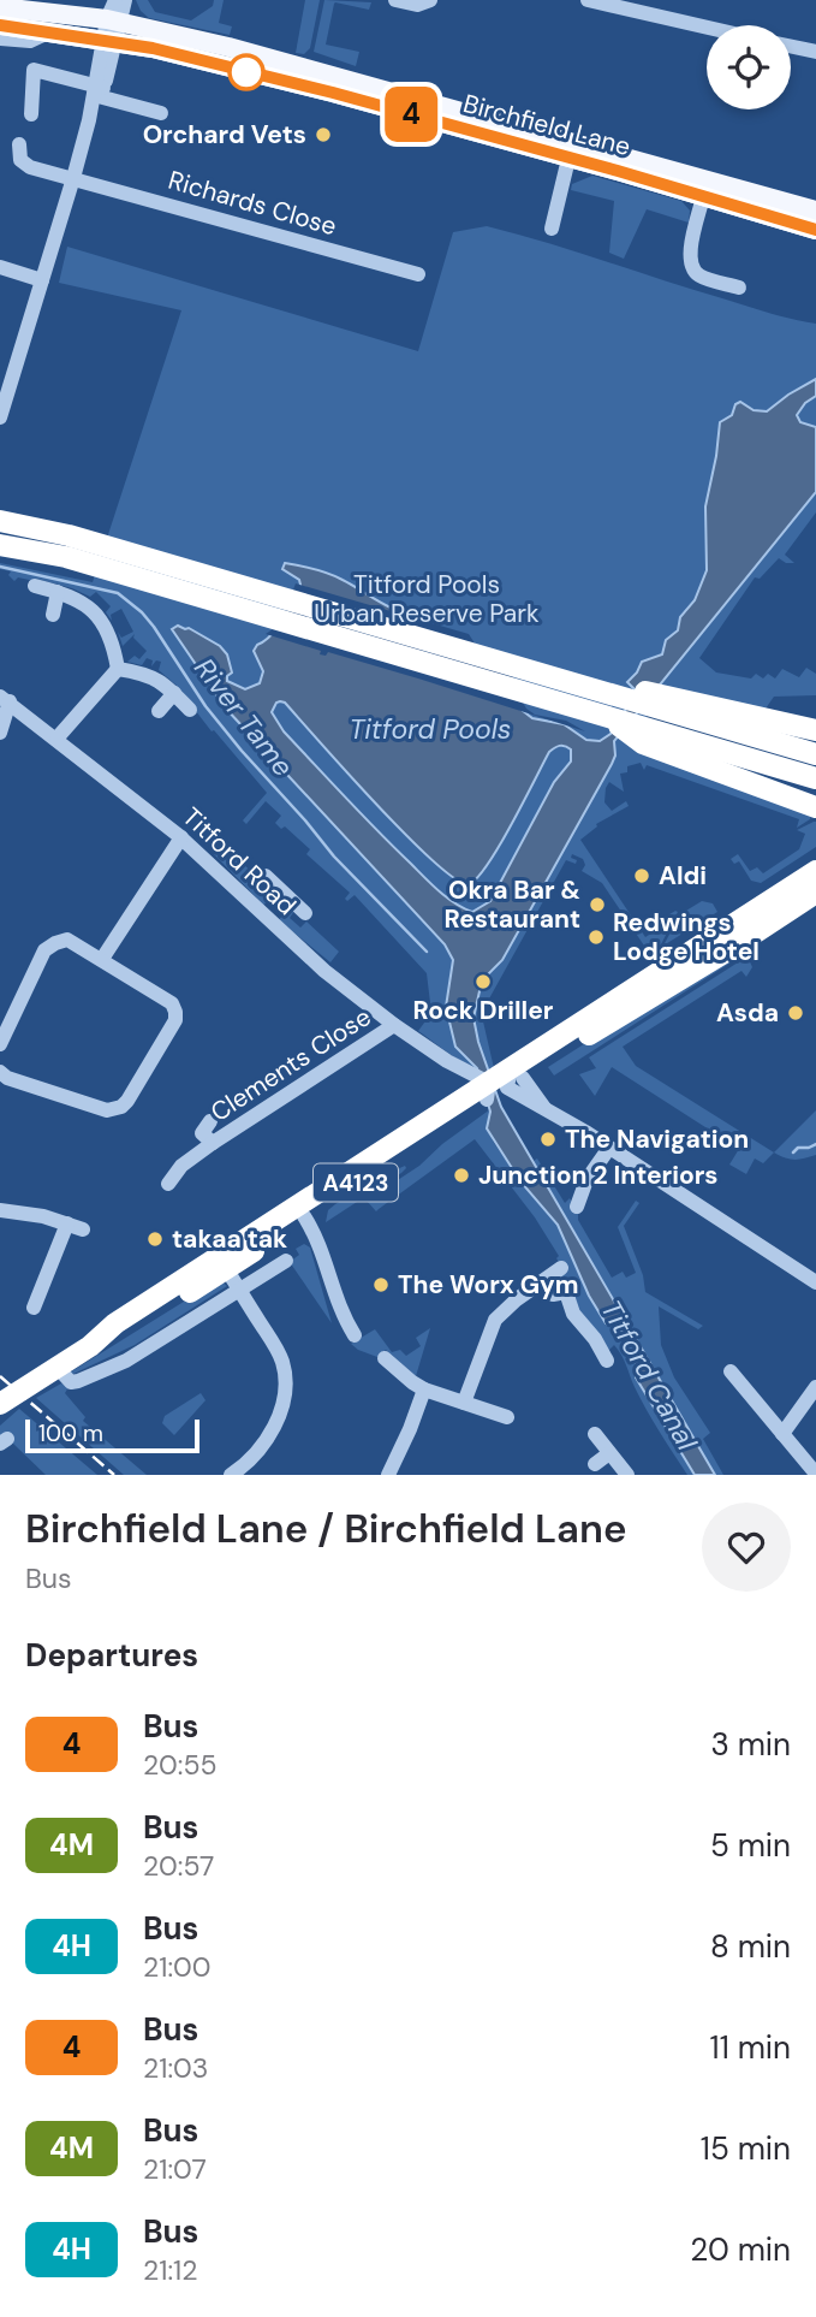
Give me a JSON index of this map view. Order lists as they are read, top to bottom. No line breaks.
{"streets":{"highway":["A4123"],"main road":["Birchfield Lane"],"street":["Richards Close","Titford Road","Clements Close"]},"crossings":[["Titford Road","Clements Close"],["Titford Road","A4123"]],"water":["River Tame","Titford Pools","Titford Canal"],"parks":["Titford Pools Urban Reserve Park"],"places":["Orchard Vets","Aldi","Okra Bar & Restaurant","Redwings Lodge Hotel","Rock Driller","Asda","The Navigation","Junction 2 Interiors","takaa tak","The Worx Gym"],"lines":["bus line 4"],"scale_bar":"100 m","page":{"on_map":"4","scale":"100 m","heading":[["Birchfield Lane / Birchfield Lane","Bus"],"Departures"],"list":[{"mark":"4","name":"Bus","note":"20:55","value":"3 min"},{"mark":"4M","name":"Bus","note":"20:57","value":"5 min"},{"mark":"4H","name":"Bus","note":"21:00","value":"8 min"},{"mark":"4","name":"Bus","note":"21:03","value":"11 min"},{"mark":"4M","name":"Bus","note":"21:07","value":"15 min"},{"mark":"4H","name":"Bus","note":"21:12","value":"20 min"}]}}
